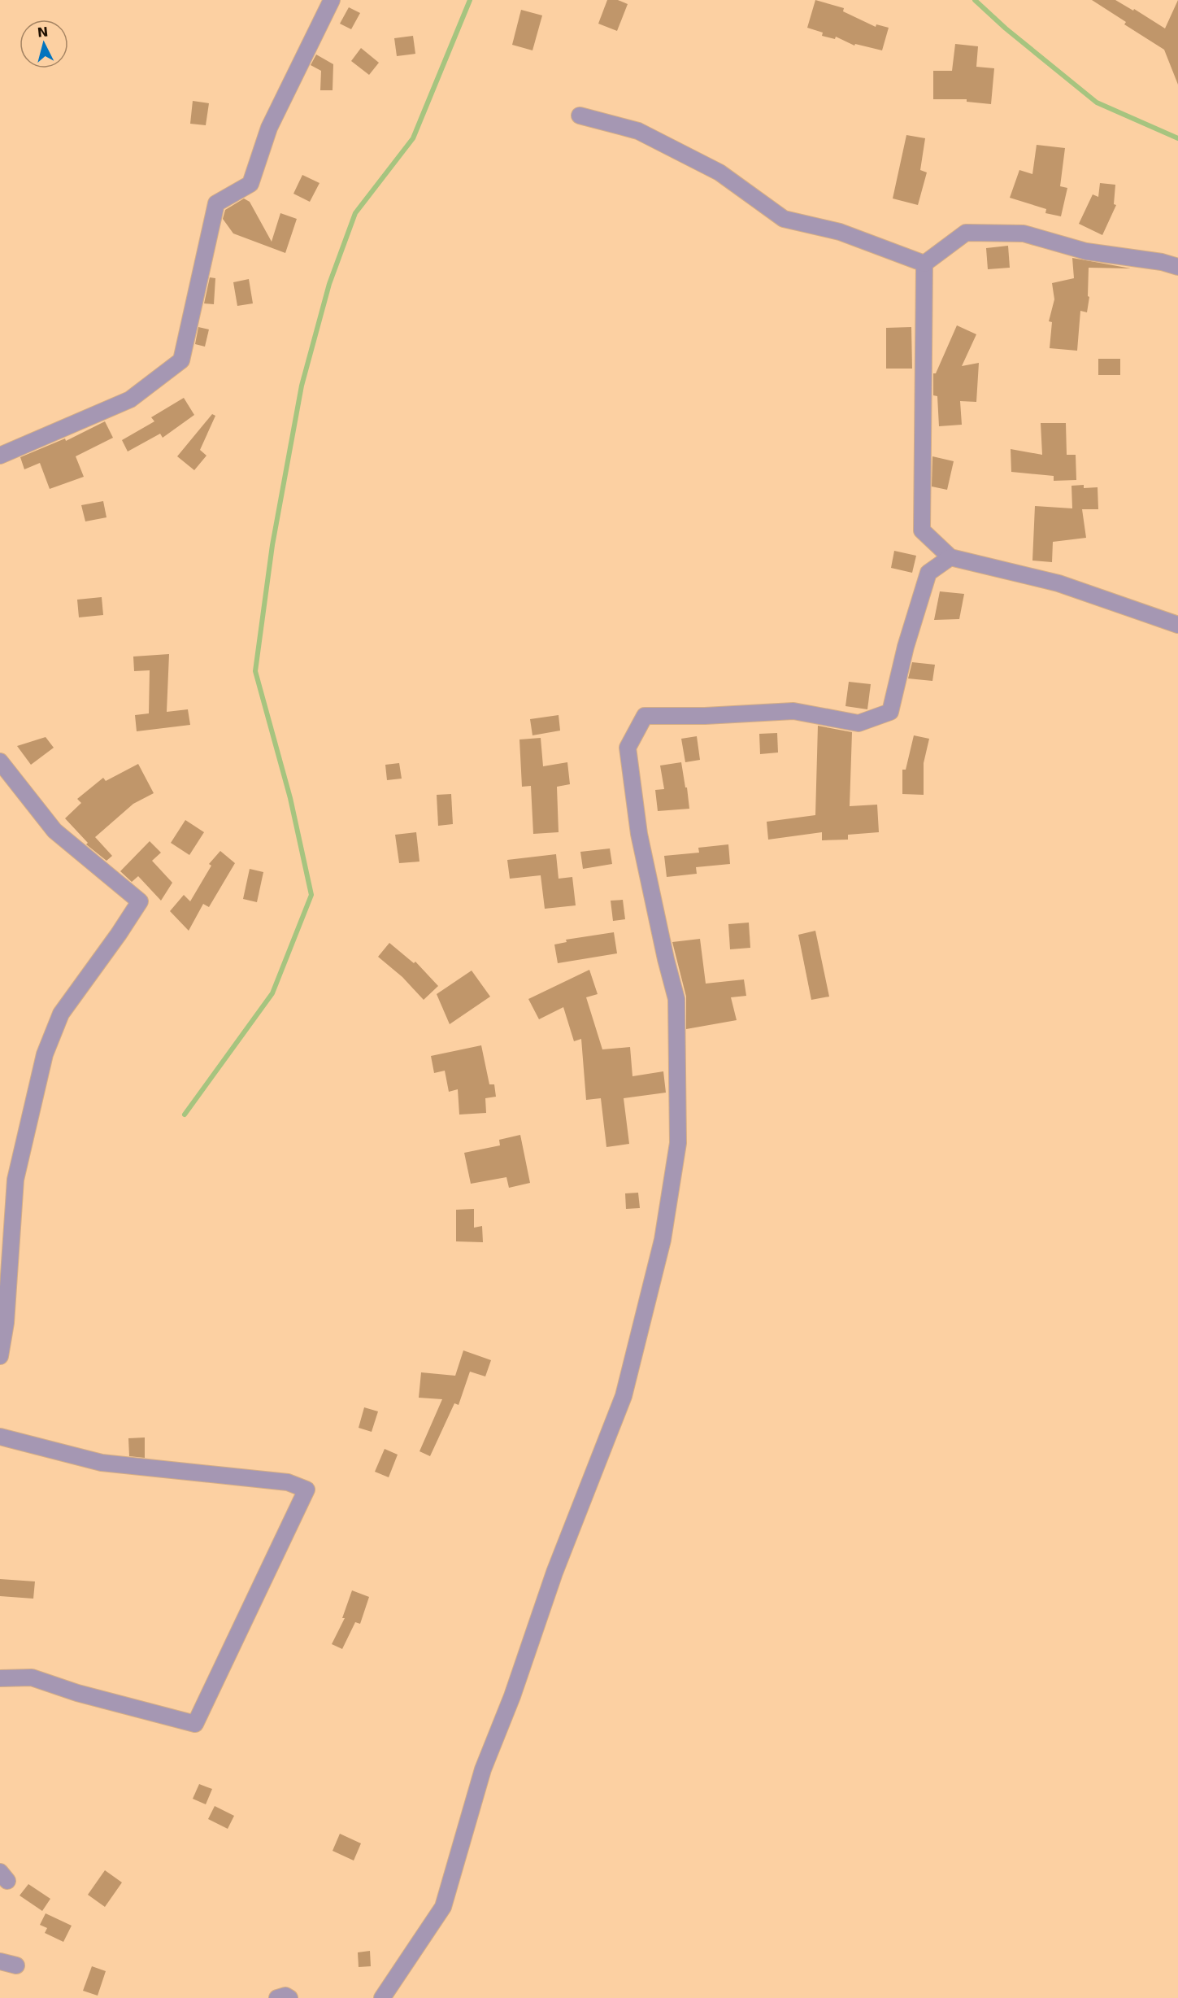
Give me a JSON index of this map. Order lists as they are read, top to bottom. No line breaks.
{"north":"top"}
